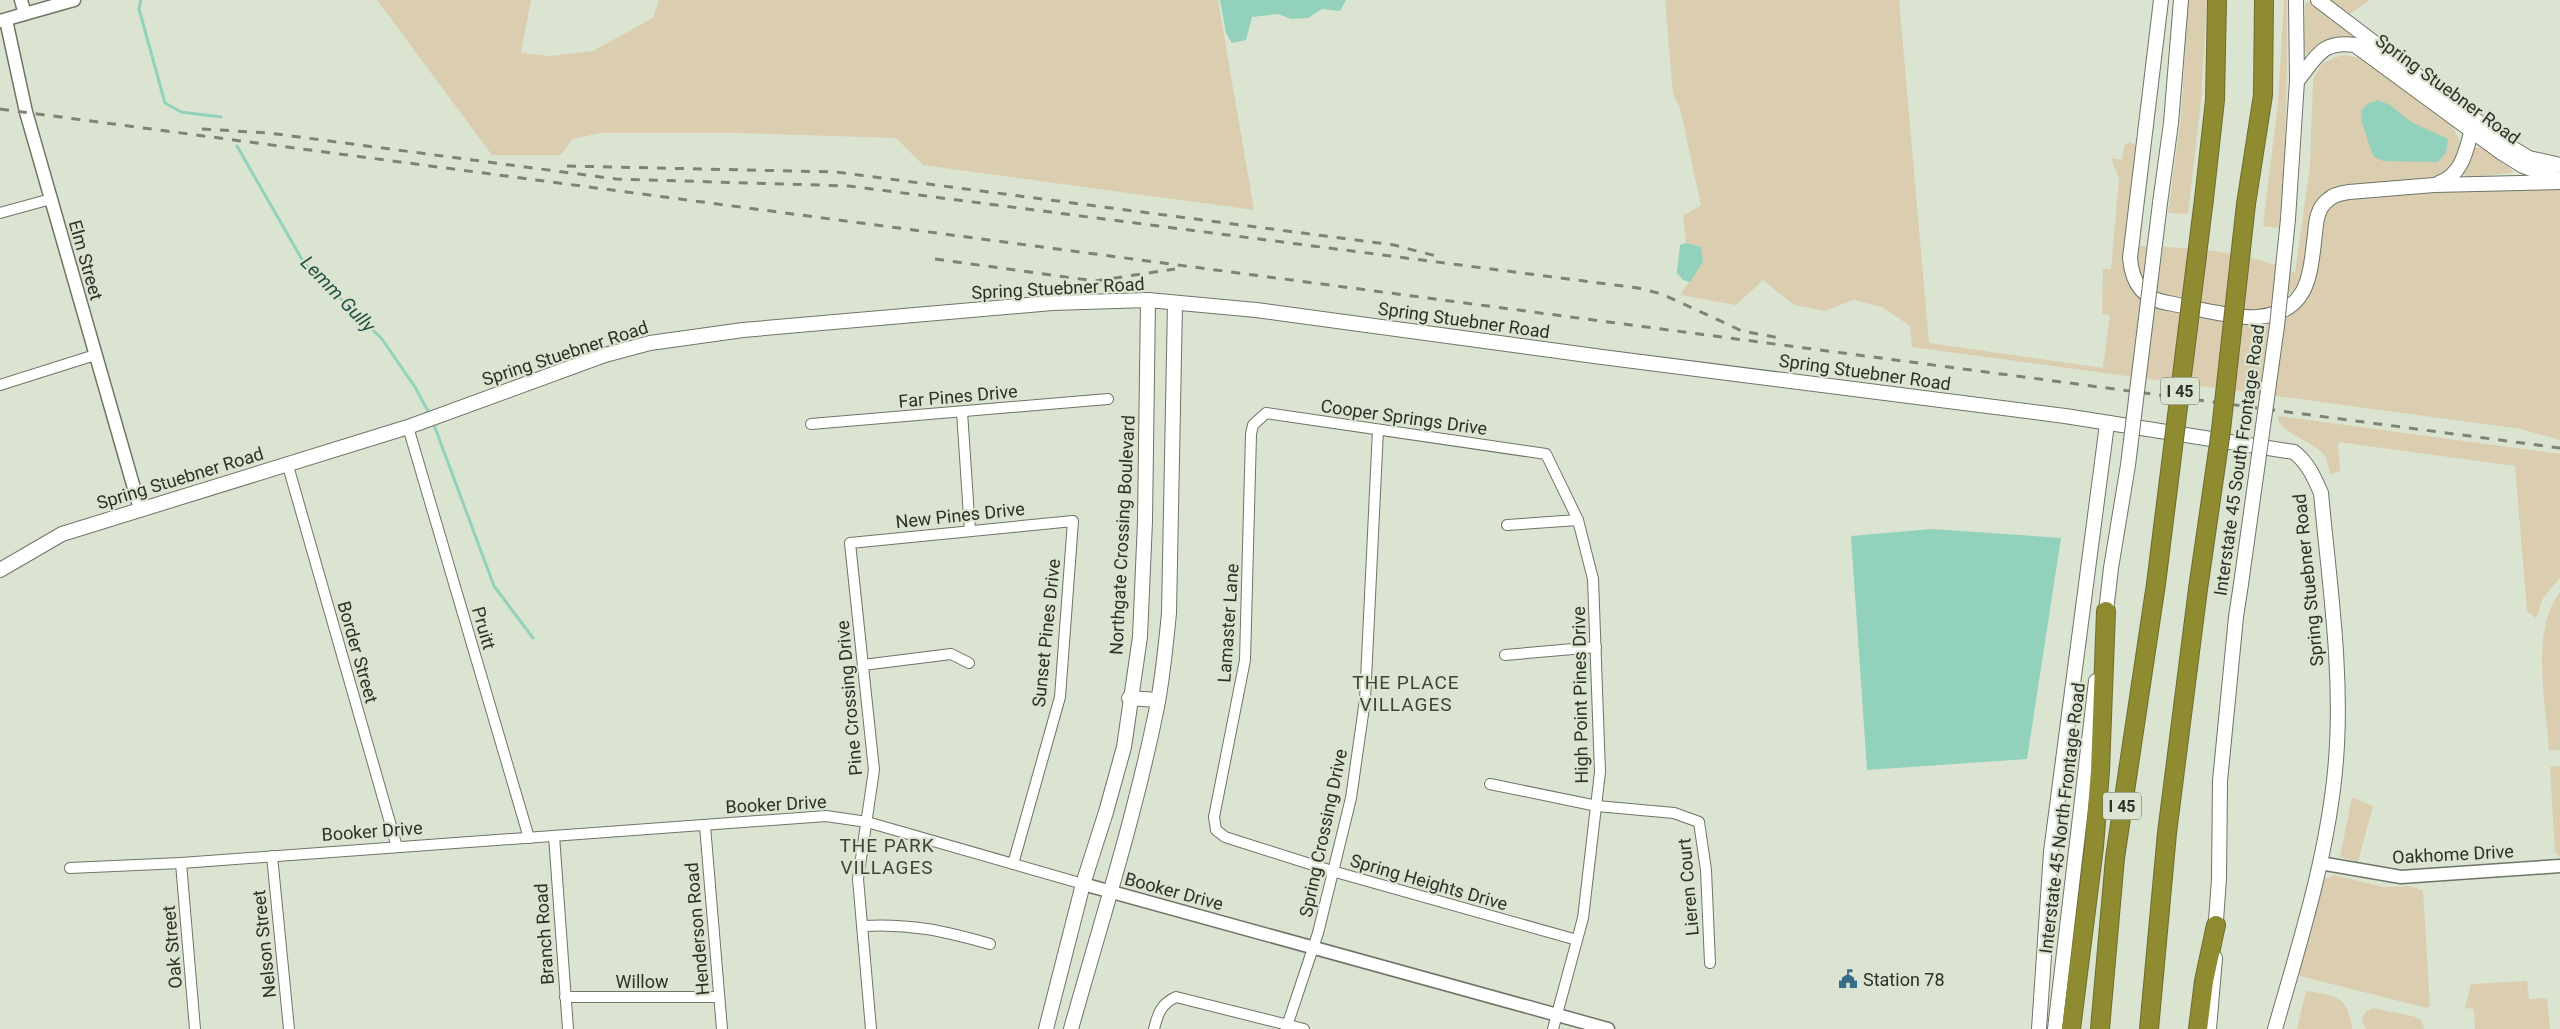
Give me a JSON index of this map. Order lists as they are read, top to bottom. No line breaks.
{"streets":{"highway":["I 45"],"main road":["Spring Stuebner Road","Interstate 45 South Frontage Road","Northgate Crossing Boulevard","Interstate 45 North Frontage Road"],"street":["Elm Street","Far Pines Drive","Cooper Springs Drive","New Pines Drive","Lamaster Lane","Pruitt","Sunset Pines Drive","Border Street","High Point Pines Drive","Pine Crossing Drive","Booker Drive","Spring Crossing Drive","Oakhome Drive","Spring Heights Drive","Lieren Court","Henderson Road","Branch Road","Nelson Street","Oak Street","Willow"]},"crossings":[["Spring Stuebner Road","Elm Street"],["Spring Stuebner Road","Interstate 45 South Frontage Road"],["Spring Stuebner Road","Northgate Crossing Boulevard"],["Spring Stuebner Road","Pruitt"],["Spring Stuebner Road","Border Street"],["Spring Stuebner Road","Oakhome Drive"],["Cooper Springs Drive","Lamaster Lane"],["Cooper Springs Drive","High Point Pines Drive"],["Cooper Springs Drive","Spring Crossing Drive"],["New Pines Drive","Sunset Pines Drive"],["New Pines Drive","Pine Crossing Drive"],["Northgate Crossing Boulevard","Booker Drive"],["Lamaster Lane","Spring Heights Drive"],["Pruitt","Booker Drive"],["Sunset Pines Drive","Booker Drive"],["Border Street","Booker Drive"],["High Point Pines Drive","Booker Drive"],["High Point Pines Drive","Spring Heights Drive"],["High Point Pines Drive","Lieren Court"],["Pine Crossing Drive","Booker Drive"],["Booker Drive","Spring Crossing Drive"],["Booker Drive","Henderson Road"],["Booker Drive","Branch Road"],["Booker Drive","Nelson Street"],["Booker Drive","Oak Street"],["Spring Crossing Drive","Spring Heights Drive"],["Henderson Road","Willow"],["Branch Road","Willow"]],"districts":["THE PLACE VILLAGES","THE PARK VILLAGES"],"water":["Lemm Gully"],"places":{"public building":["Station 78"]}}
